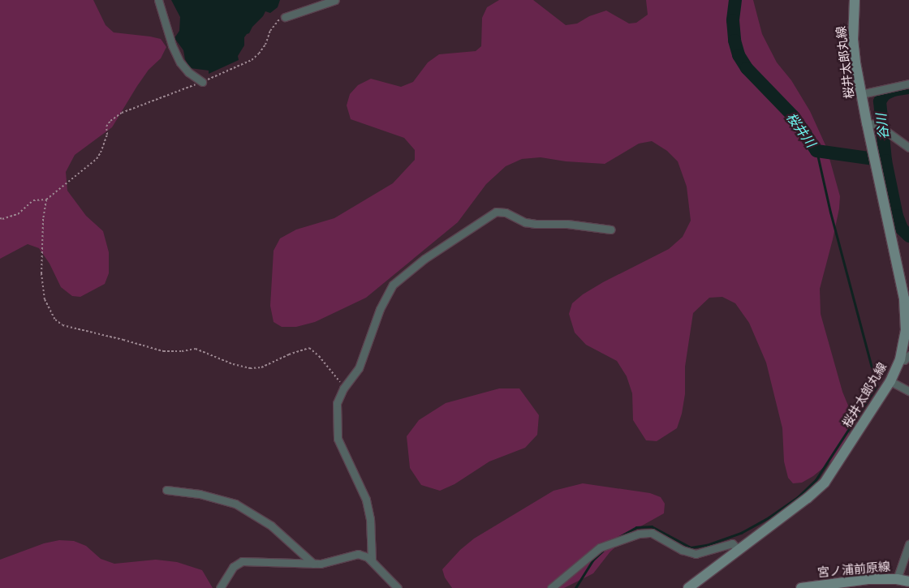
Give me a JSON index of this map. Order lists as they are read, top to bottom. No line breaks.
{"streets":{"main road":["桜井太郎丸線","宮ノ浦前原線"]},"water":["谷川","桜井川"]}
